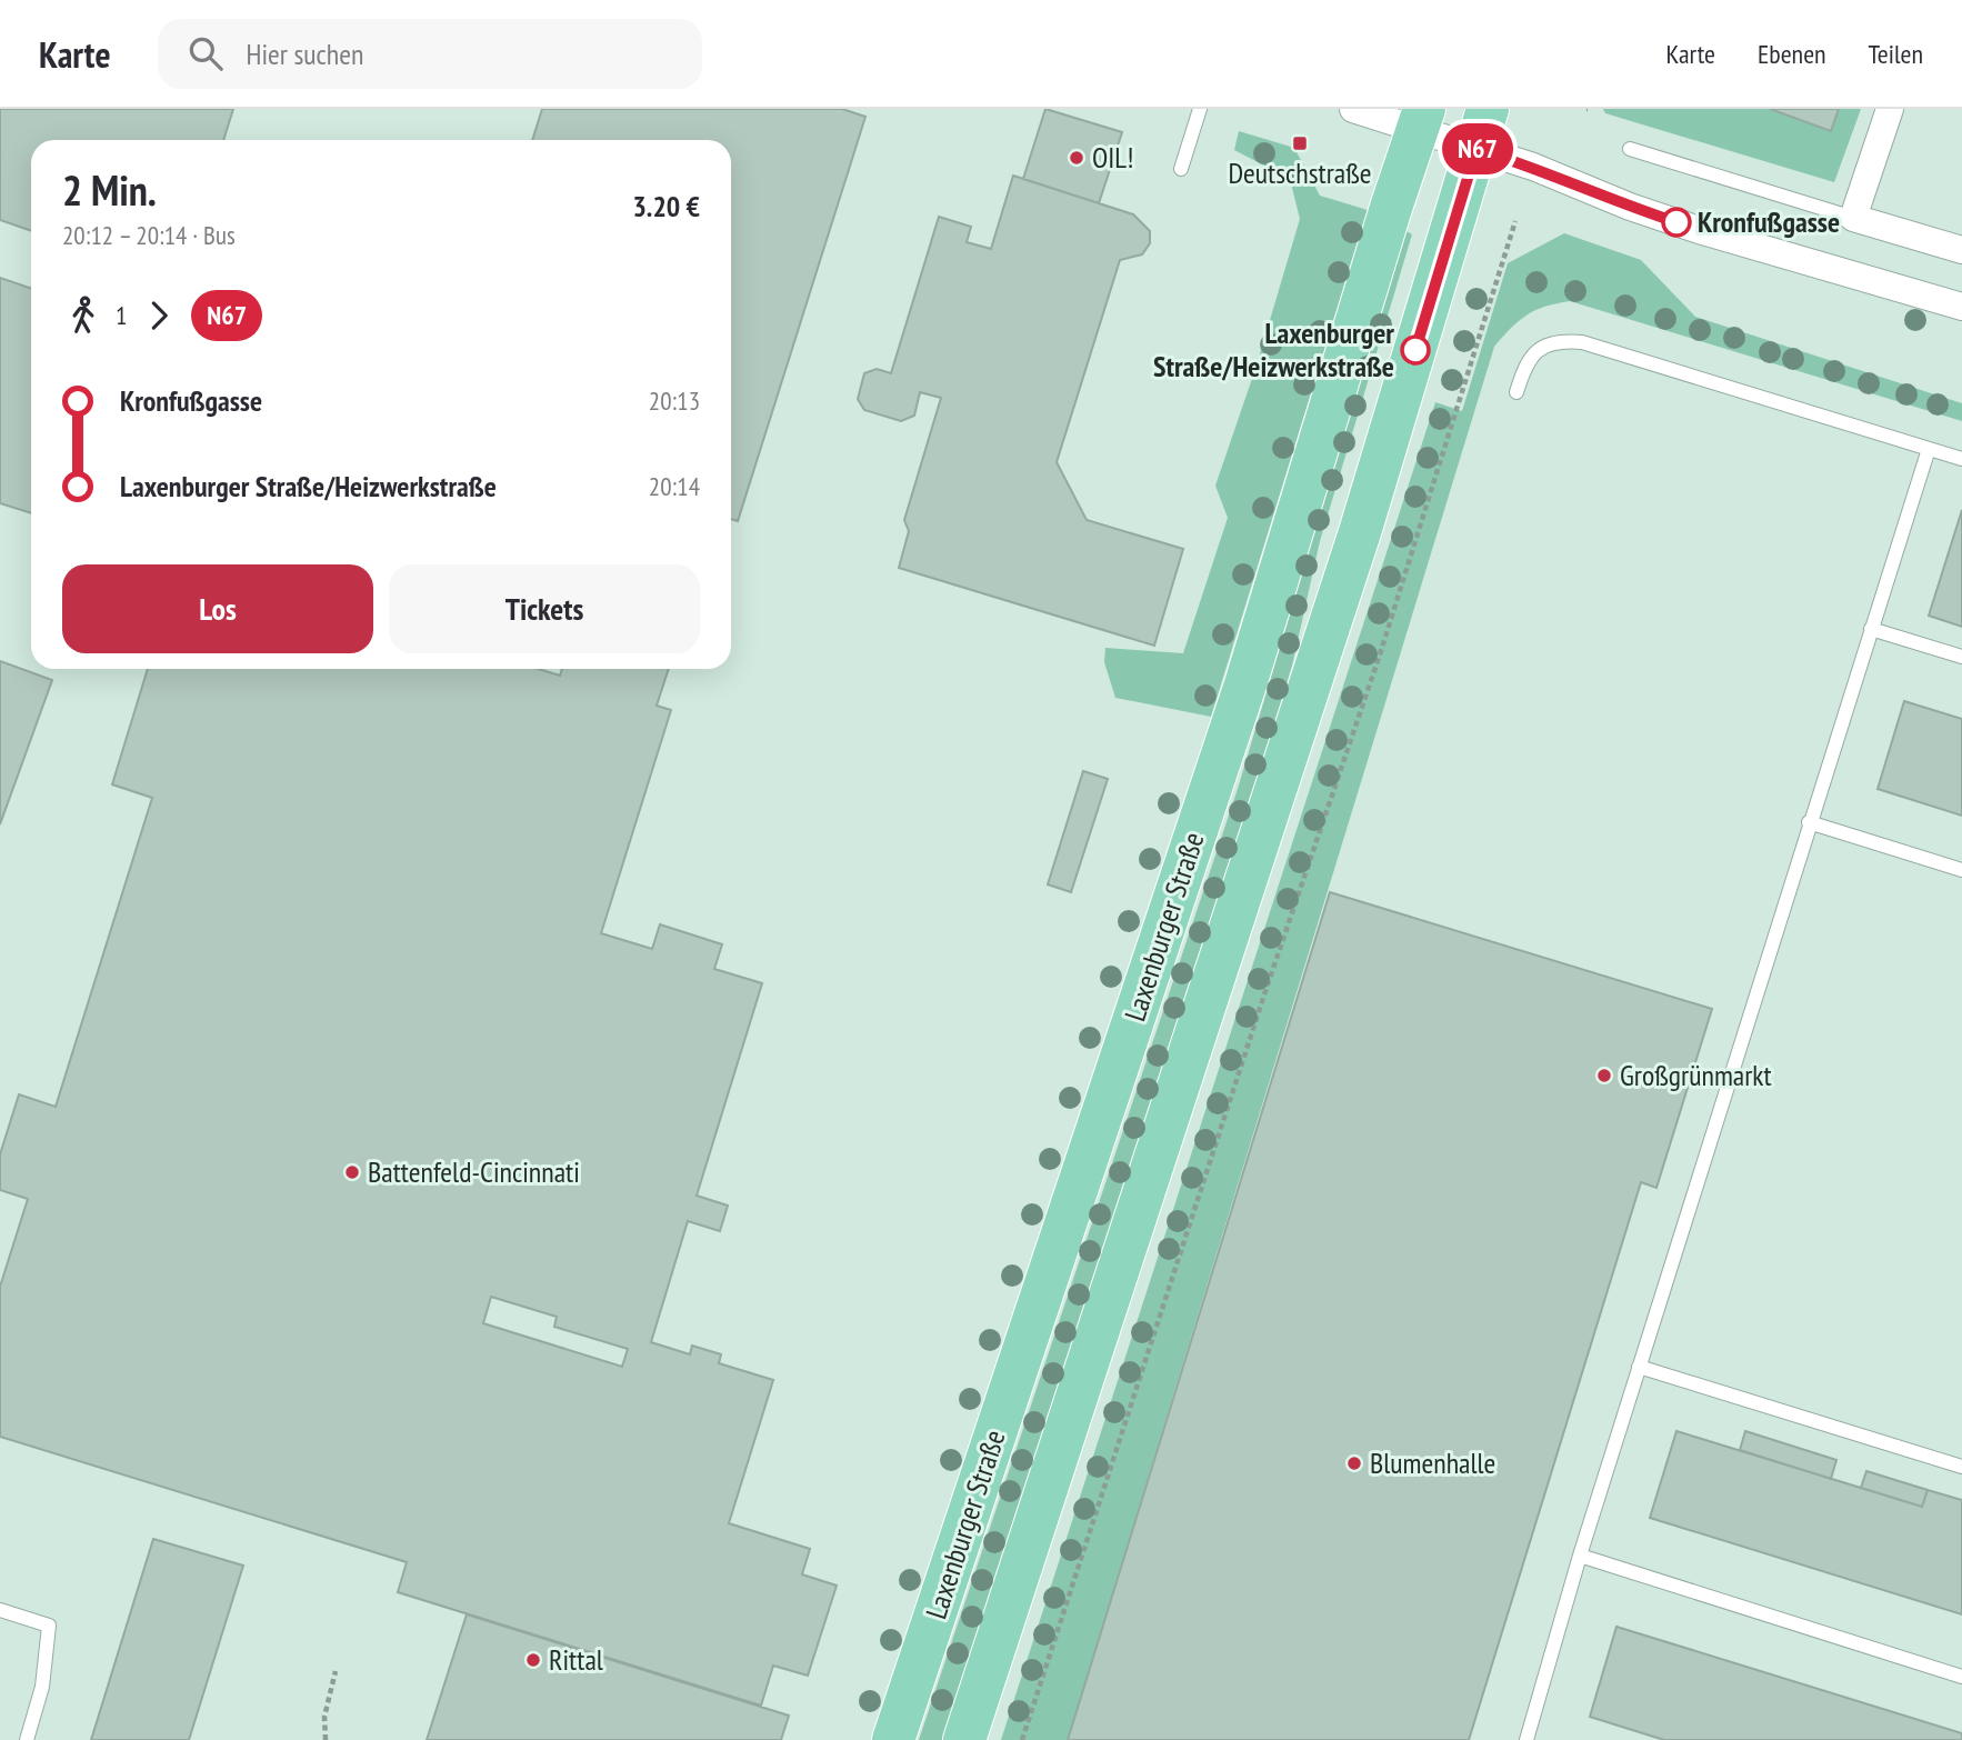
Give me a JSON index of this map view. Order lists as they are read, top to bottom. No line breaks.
{"streets":{"main road":["Laxenburger Straße"]},"places":{"transit":["Deutschstraße"],"other":["OIL!","Kronfußgasse","Laxenburger Straße/Heizwerkstraße","Großgrünmarkt","Battenfeld-Cincinnati","Blumenhalle","Rittal"]},"lines":["bus line N67"],"page":{"header":"Karte","search":"Hier suchen","nav":["Karte","Ebenen","Teilen"],"on_map":"N67","heading":["2 Min.","20:12 – 20:14 · Bus","3.20 €"],"legs":["1","N67"],"list":[{"name":"Kronfußgasse","value":"20:13"},{"name":"Laxenburger Straße/Heizwerkstraße","value":"20:14"}],"buttons":["Los","Tickets"]}}
